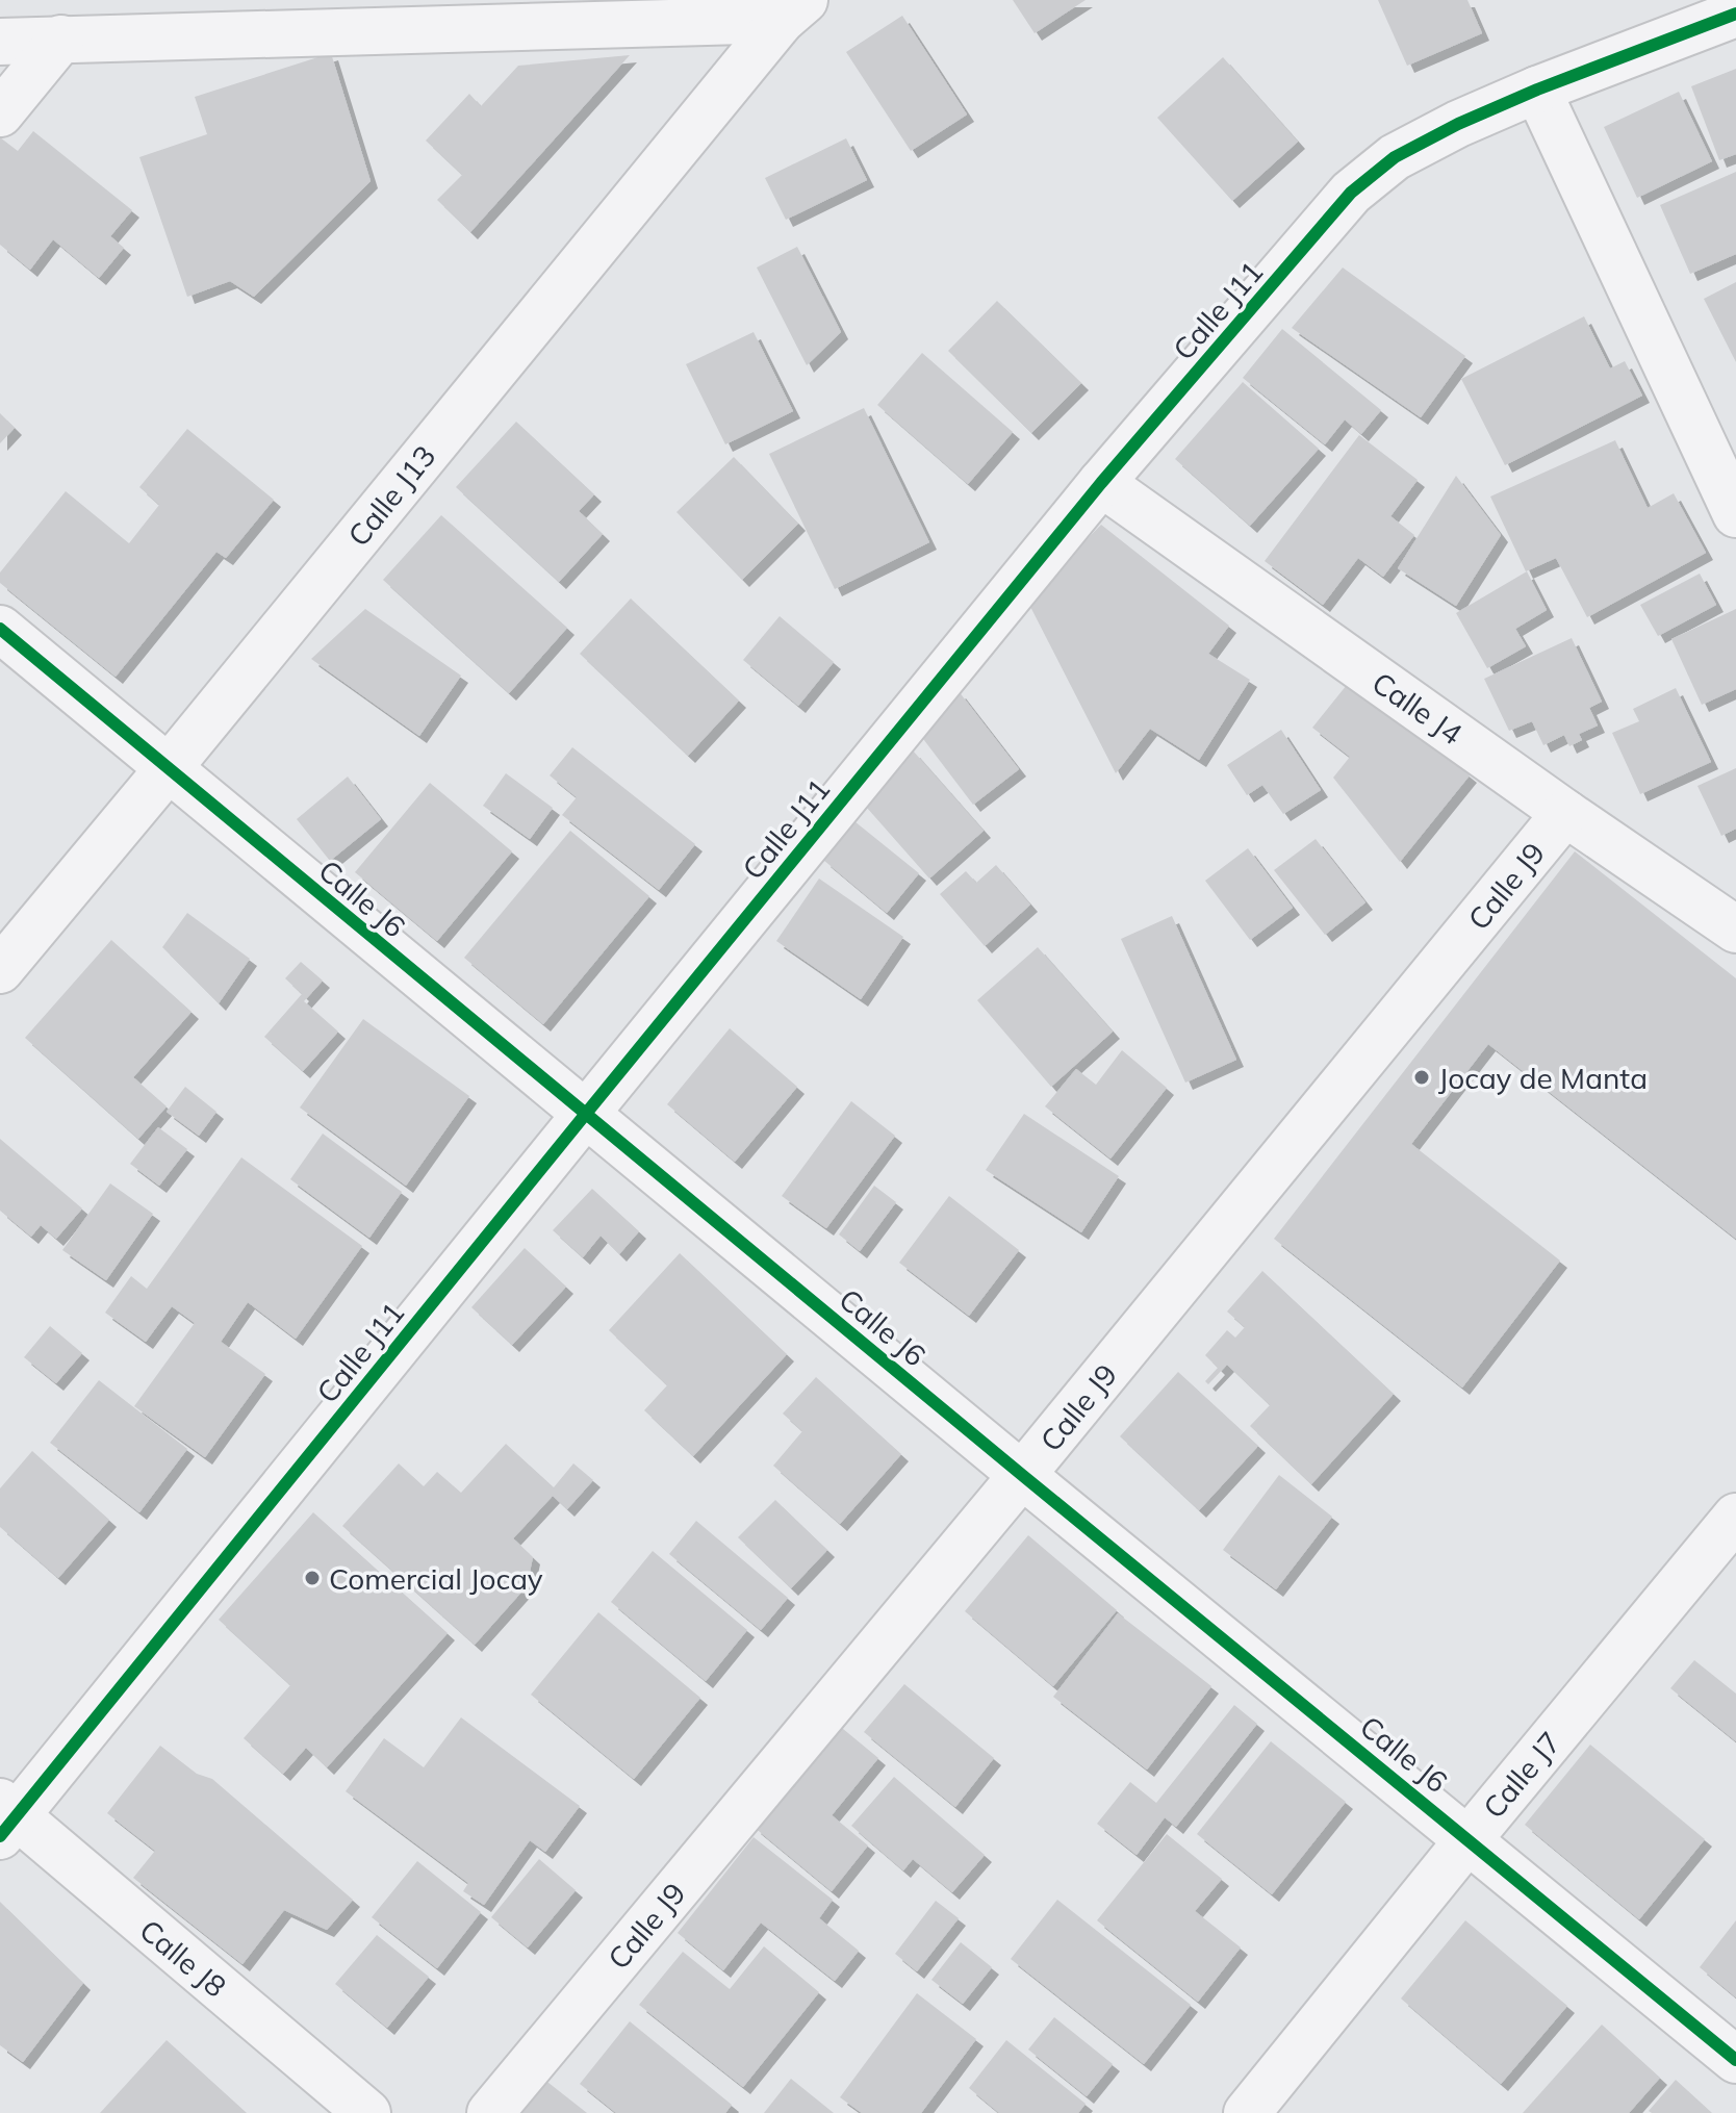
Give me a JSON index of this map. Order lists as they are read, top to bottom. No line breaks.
{"streets":{"street":["Calle J11","Calle J13","Calle J4","Calle J9","Calle J6","Calle J7","Calle J8"]},"crossings":[["Calle J11","Calle J4"],["Calle J11","Calle J6"],["Calle J11","Calle J8"],["Calle J13","Calle J6"],["Calle J4","Calle J9"],["Calle J9","Calle J6"],["Calle J6","Calle J7"]],"places":["Jocay de Manta","Comercial Jocay"]}
